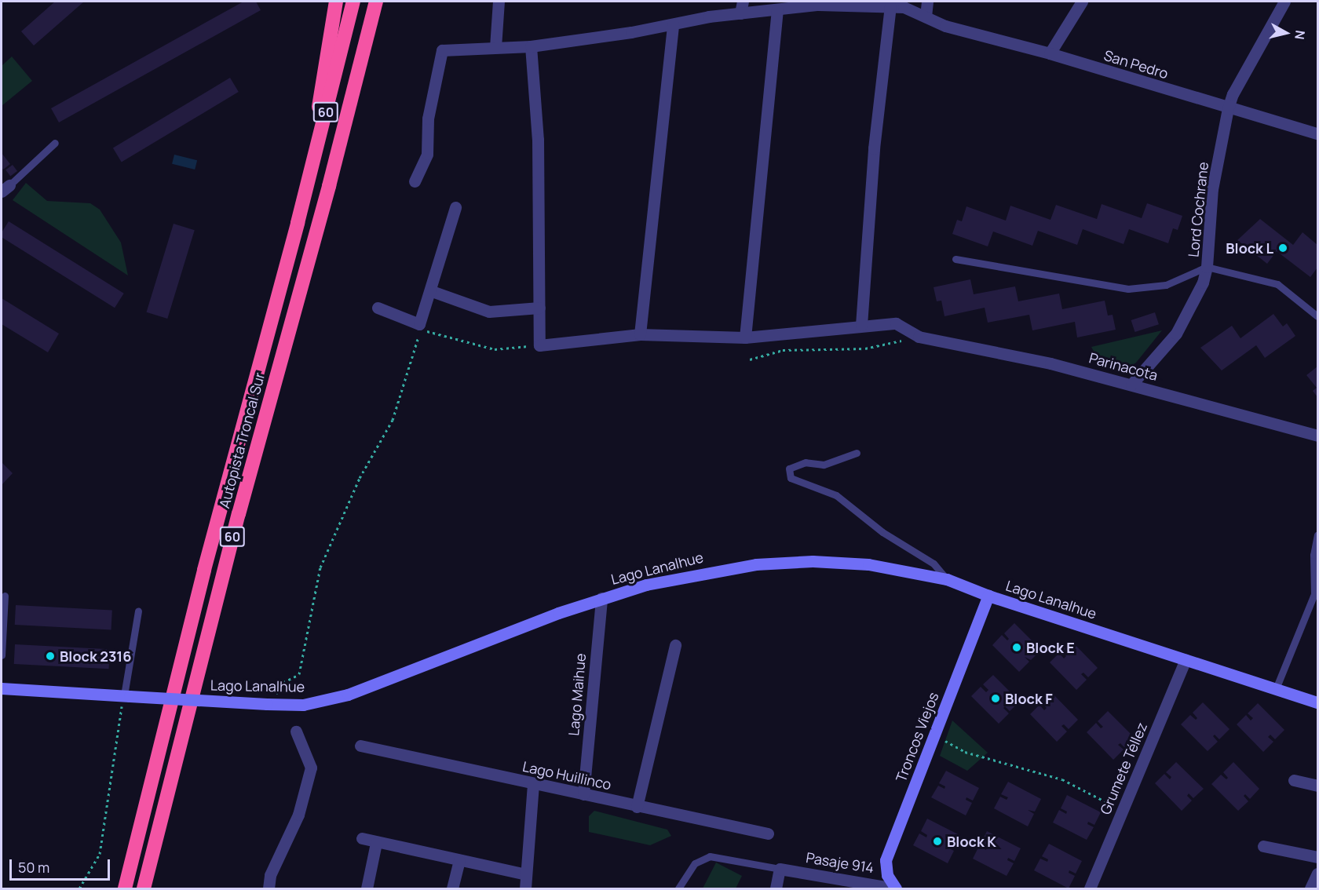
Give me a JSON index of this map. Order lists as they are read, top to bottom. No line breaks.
{"streets":{"highway":["60","Autopista Troncal Sur"],"main road":["Lago Lanalhue","Troncos Viejos"],"street":["San Pedro","Lord Cochrane","Parinacota","Lago Maihue","Grumete Téllez","Lago Huillinco","Pasaje 914"]},"crossings":[["San Pedro","Lord Cochrane"],["Lord Cochrane","Parinacota"],["Lago Lanalhue","Lago Maihue"],["Lago Lanalhue","Troncos Viejos"],["Lago Lanalhue","Grumete Téllez"],["Lago Maihue","Lago Huillinco"],["Troncos Viejos","Pasaje 914"]],"places":["Block L","Block E","Block 2316","Block F","Block K"],"scale_bar":"50 m","north":"right"}
